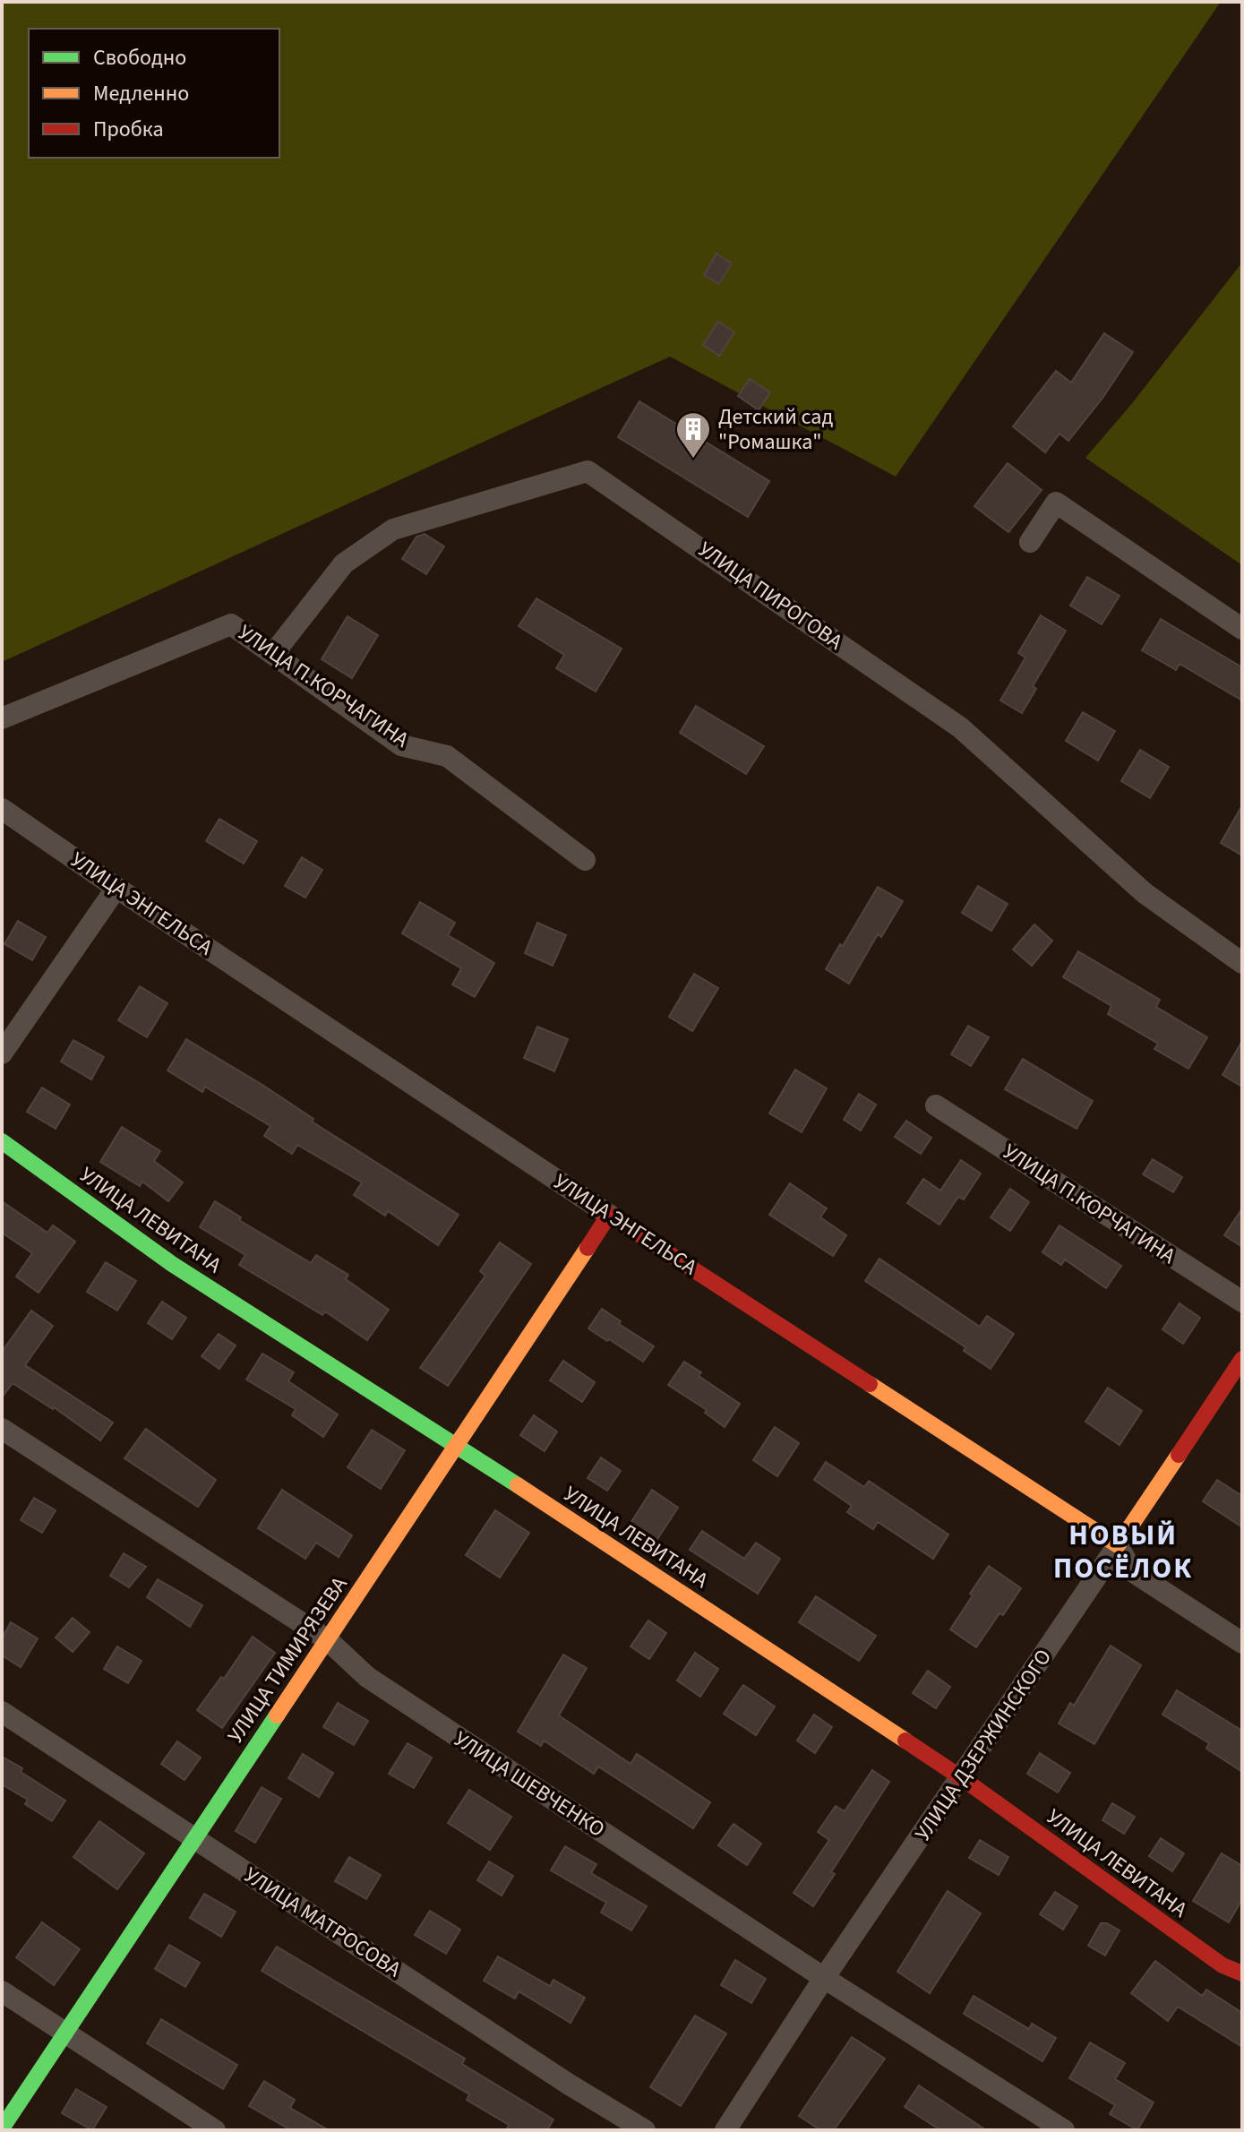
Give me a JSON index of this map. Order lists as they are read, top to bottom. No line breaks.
{"streets":{"street":["УЛИЦА ПИРОГОВА","УЛИЦА П.КОРЧАГИНА","УЛИЦА ЭНГЕЛЬСА","УЛИЦА ЛЕВИТАНА","УЛИЦА ТИМИРЯЗЕВА","УЛИЦА ДЗЕРЖИНСКОГО","УЛИЦА ШЕВЧЕНКО","УЛИЦА МАТРОСОВА"]},"crossings":[["УЛИЦА ПИРОГОВА","УЛИЦА П.КОРЧАГИНА"],["УЛИЦА ЭНГЕЛЬСА","УЛИЦА ТИМИРЯЗЕВА"],["УЛИЦА ЭНГЕЛЬСА","УЛИЦА ДЗЕРЖИНСКОГО"],["УЛИЦА ЛЕВИТАНА","УЛИЦА ТИМИРЯЗЕВА"],["УЛИЦА ЛЕВИТАНА","УЛИЦА ДЗЕРЖИНСКОГО"],["УЛИЦА ТИМИРЯЗЕВА","УЛИЦА ШЕВЧЕНКО"],["УЛИЦА ТИМИРЯЗЕВА","УЛИЦА МАТРОСОВА"],["УЛИЦА ДЗЕРЖИНСКОГО","УЛИЦА ШЕВЧЕНКО"]],"districts":["НОВЫЙ ПОСЁЛОК"],"places":{"building":["Детский сад \"Ромашка\""]},"legend":["Свободно","Медленно","Пробка"]}
